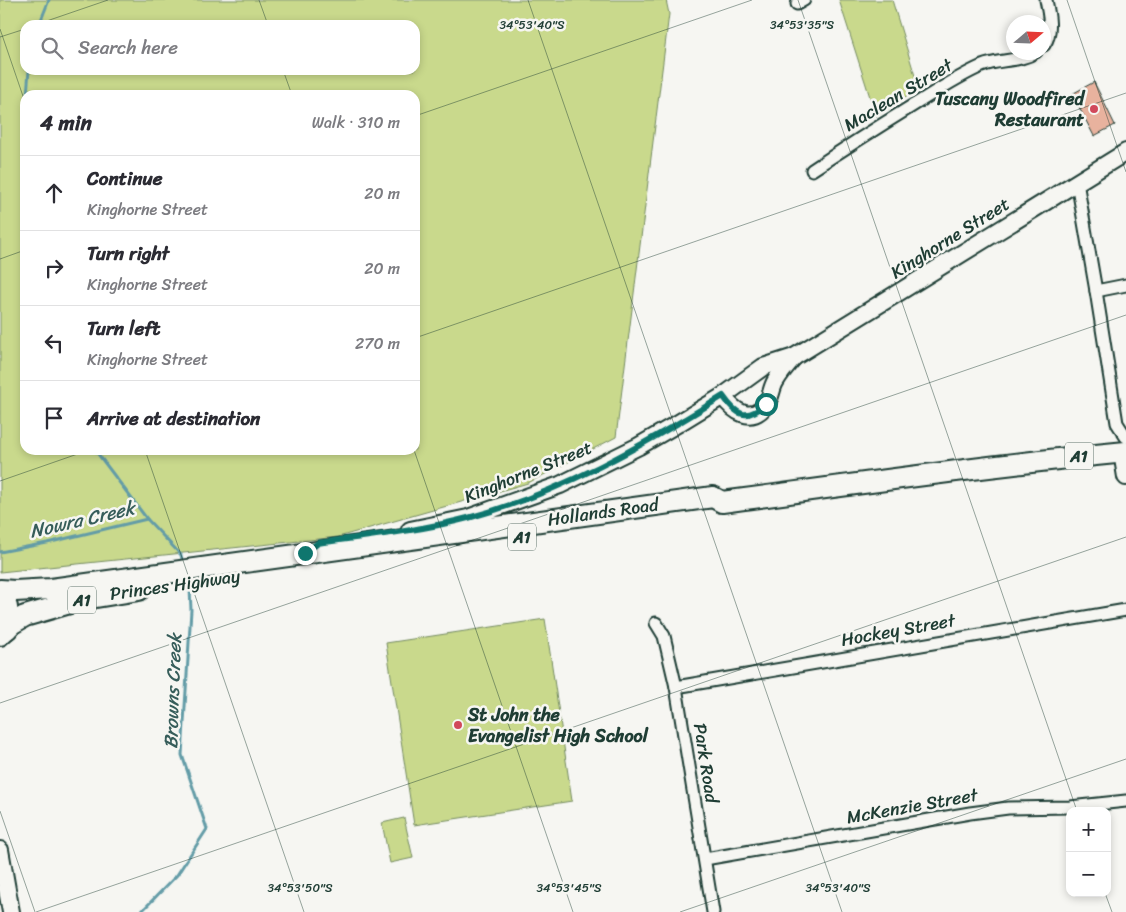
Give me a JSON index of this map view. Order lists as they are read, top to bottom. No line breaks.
{"streets":{"highway":["A1","Hollands Road","Princes Highway"],"main road":["Kinghorne Street"],"street":["Maclean Street","Hockey Street","Park Road","McKenzie Street"]},"crossings":[["Kinghorne Street","Hollands Road"],["Kinghorne Street","Princes Highway"],["A1","Princes Highway"],["Hollands Road","Princes Highway"],["Hockey Street","Park Road"],["Park Road","McKenzie Street"]],"water":["Nowra Creek","Browns Creek"],"places":["Tuscany Woodfired Restaurant","St John the Evangelist High School"],"north":"right","page":{"search":"Search here","heading":["4 min","Walk · 310 m"],"list":[["Continue","Kinghorne Street","20 m"],["Turn right","Kinghorne Street","20 m"],["Turn left","Kinghorne Street","270 m"],"Arrive at destination"],"map_buttons":["+","−"]},"coordinates":["34°53'40\"S","34°53'35\"S","34°53'50\"S","34°53'45\"S"]}
